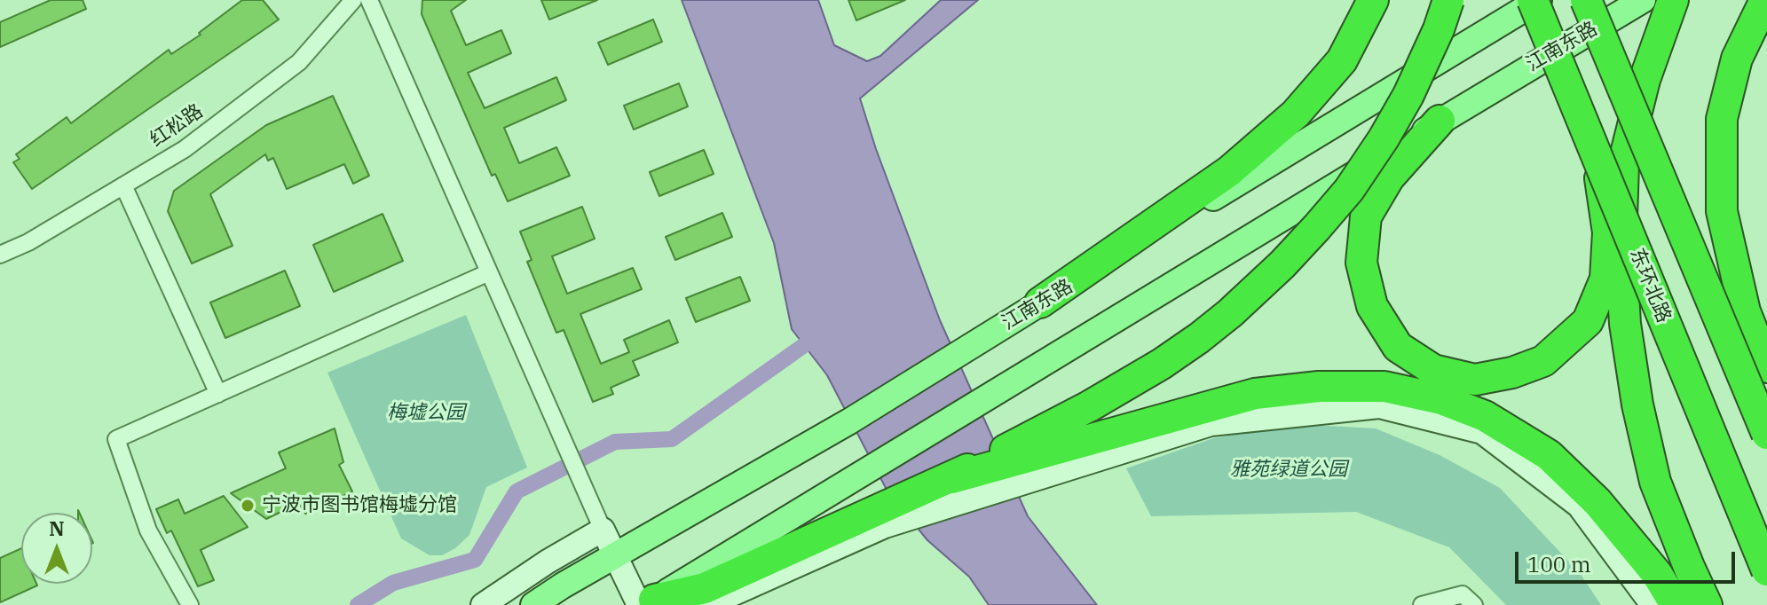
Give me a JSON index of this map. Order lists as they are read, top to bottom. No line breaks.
{"streets":{"highway":["东环北路"],"main road":["江南东路"],"street":["红松路"]},"parks":["梅墟公园","雅苑绿道公园"],"places":["宁波市图书馆梅墟分馆"],"scale_bar":"100 m","north":"top"}
